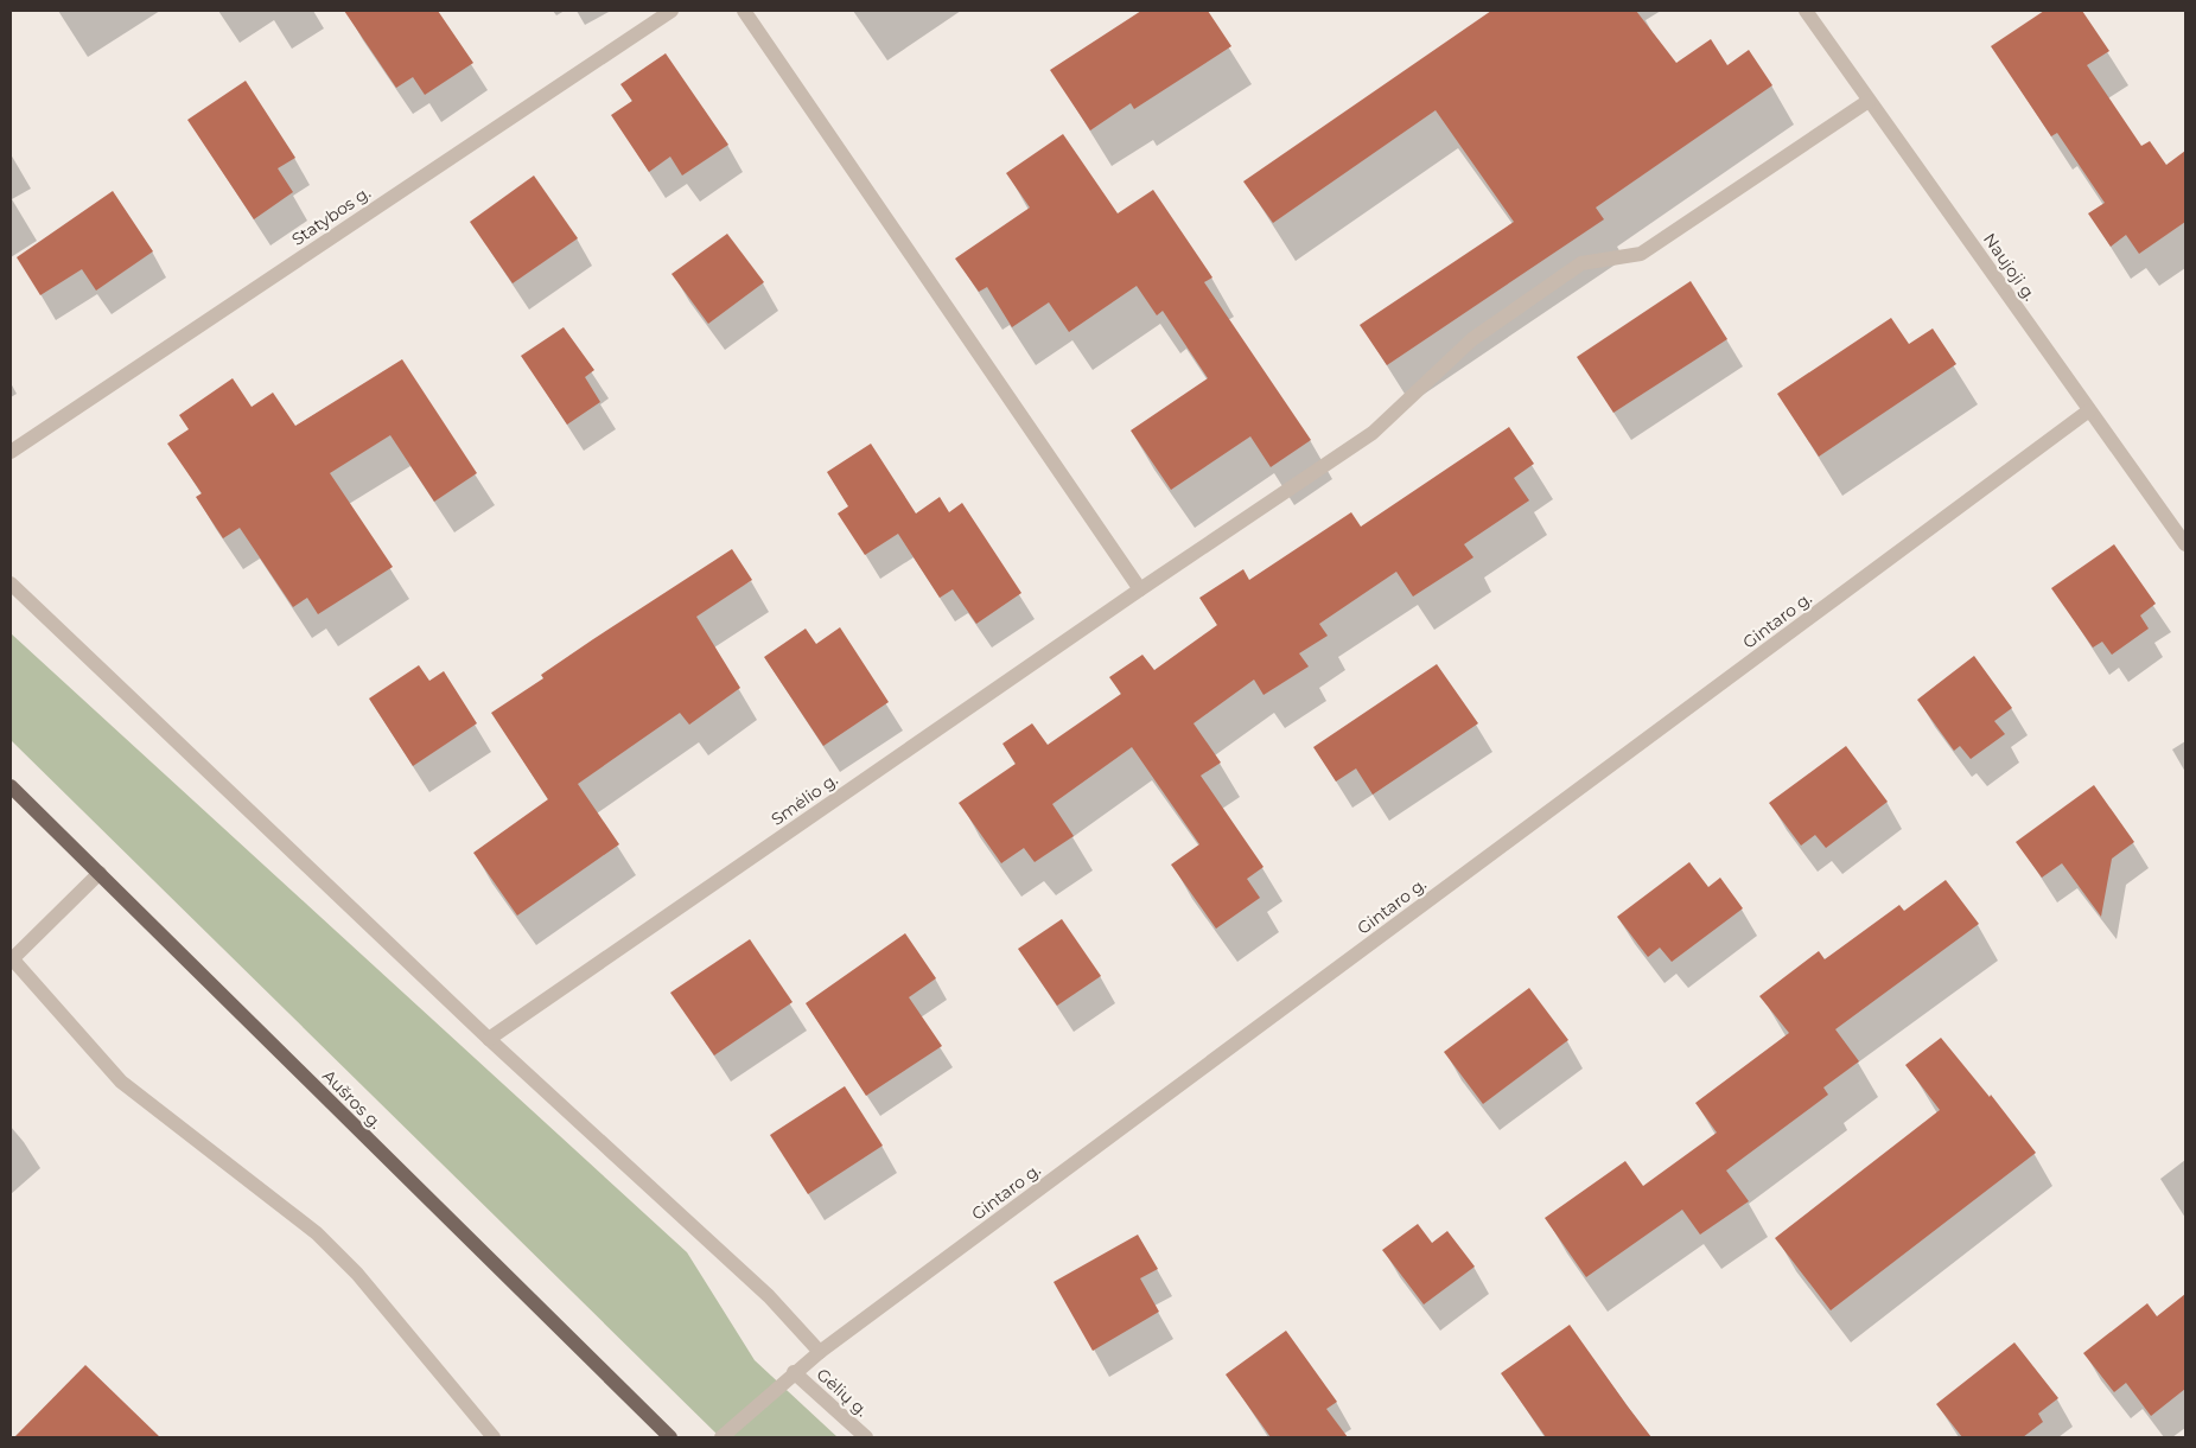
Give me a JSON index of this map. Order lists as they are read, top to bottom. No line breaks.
{"streets":{"main road":["Aušros g."],"street":["Statybos g.","Naujoji g.","Gintaro g.","Smėlio g.","Gėlių g."]},"crossings":[["Naujoji g.","Gintaro g."],["Naujoji g.","Smėlio g."],["Gintaro g.","Gėlių g."]]}
